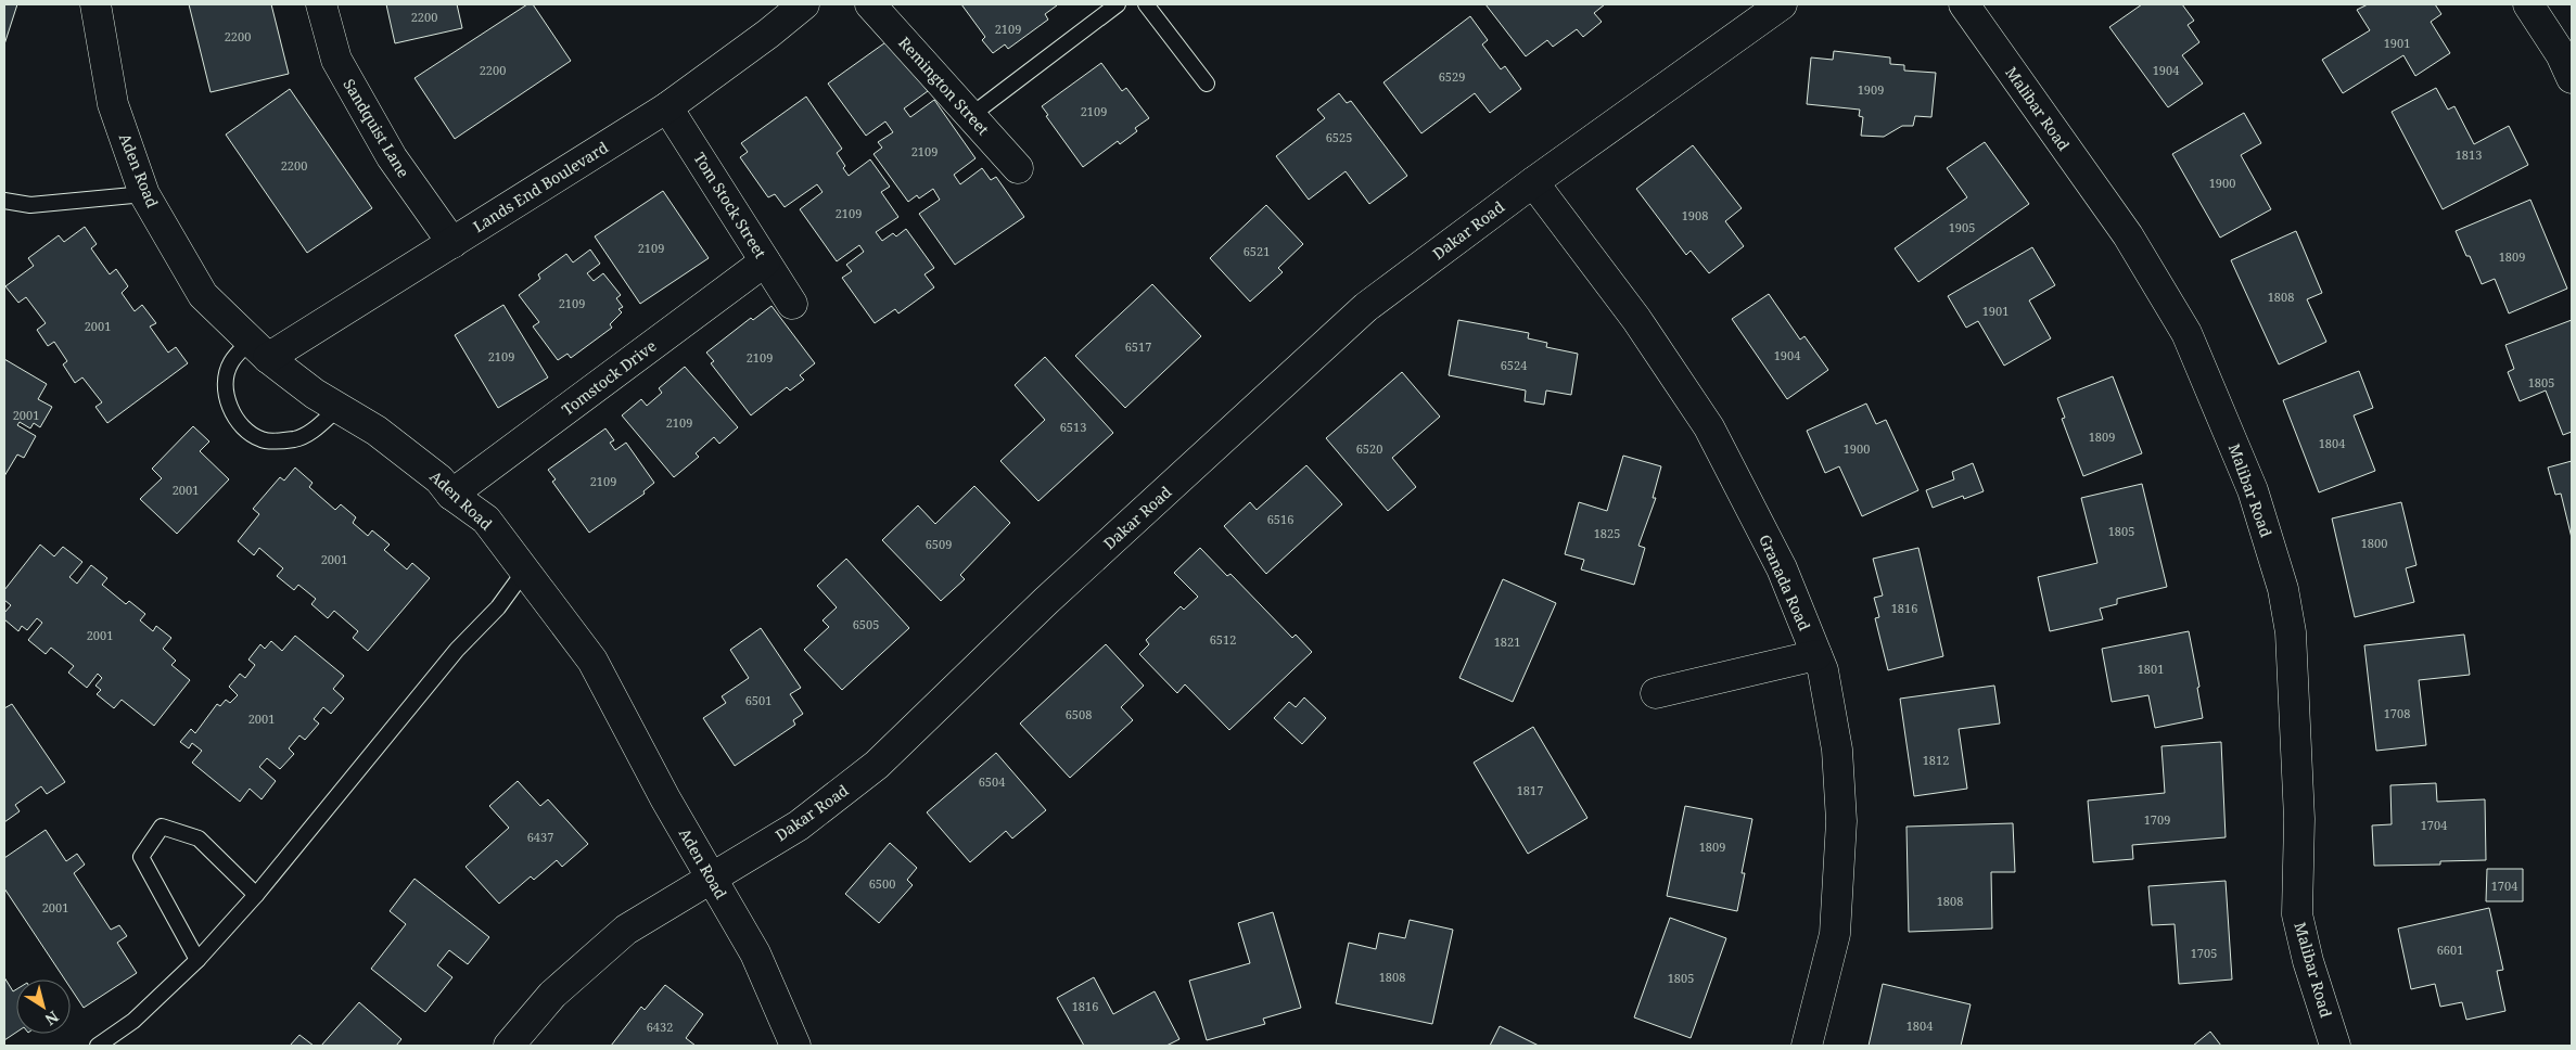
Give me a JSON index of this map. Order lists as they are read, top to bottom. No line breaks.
{"streets":{"street":["Remington Street","Malibar Road","Sandquist Lane","Aden Road","Lands End Boulevard","Tom Stock Street","Dakar Road","Tomstock Drive","Granada Road"]},"crossings":[["Sandquist Lane","Lands End Boulevard"],["Aden Road","Lands End Boulevard"],["Aden Road","Dakar Road"],["Aden Road","Tomstock Drive"],["Lands End Boulevard","Tom Stock Street"],["Tom Stock Street","Tomstock Drive"],["Dakar Road","Granada Road"]],"house_numbers":["2200","2109","2200","1901","2200","1904","6529","1909","2109","6525","2109","1813","2200","1900","2109","1908","1905","2109","6521","1809","1808","2109","1901","2001","6517","1904","2109","2109","6524","1805","2001","2109","6513","1809","1804","6520","1900","2109","2001","6516","1805","1825","1800","6509","2001","1816","6505","2001","6512","1821","1801","6501","1708","6508","2001","1812","6504","1817","1709","1704","6437","1809","6500","1704","1808","2001","6601","1705","1808","1805","1816","1804","6432"],"north":"bottom right"}
